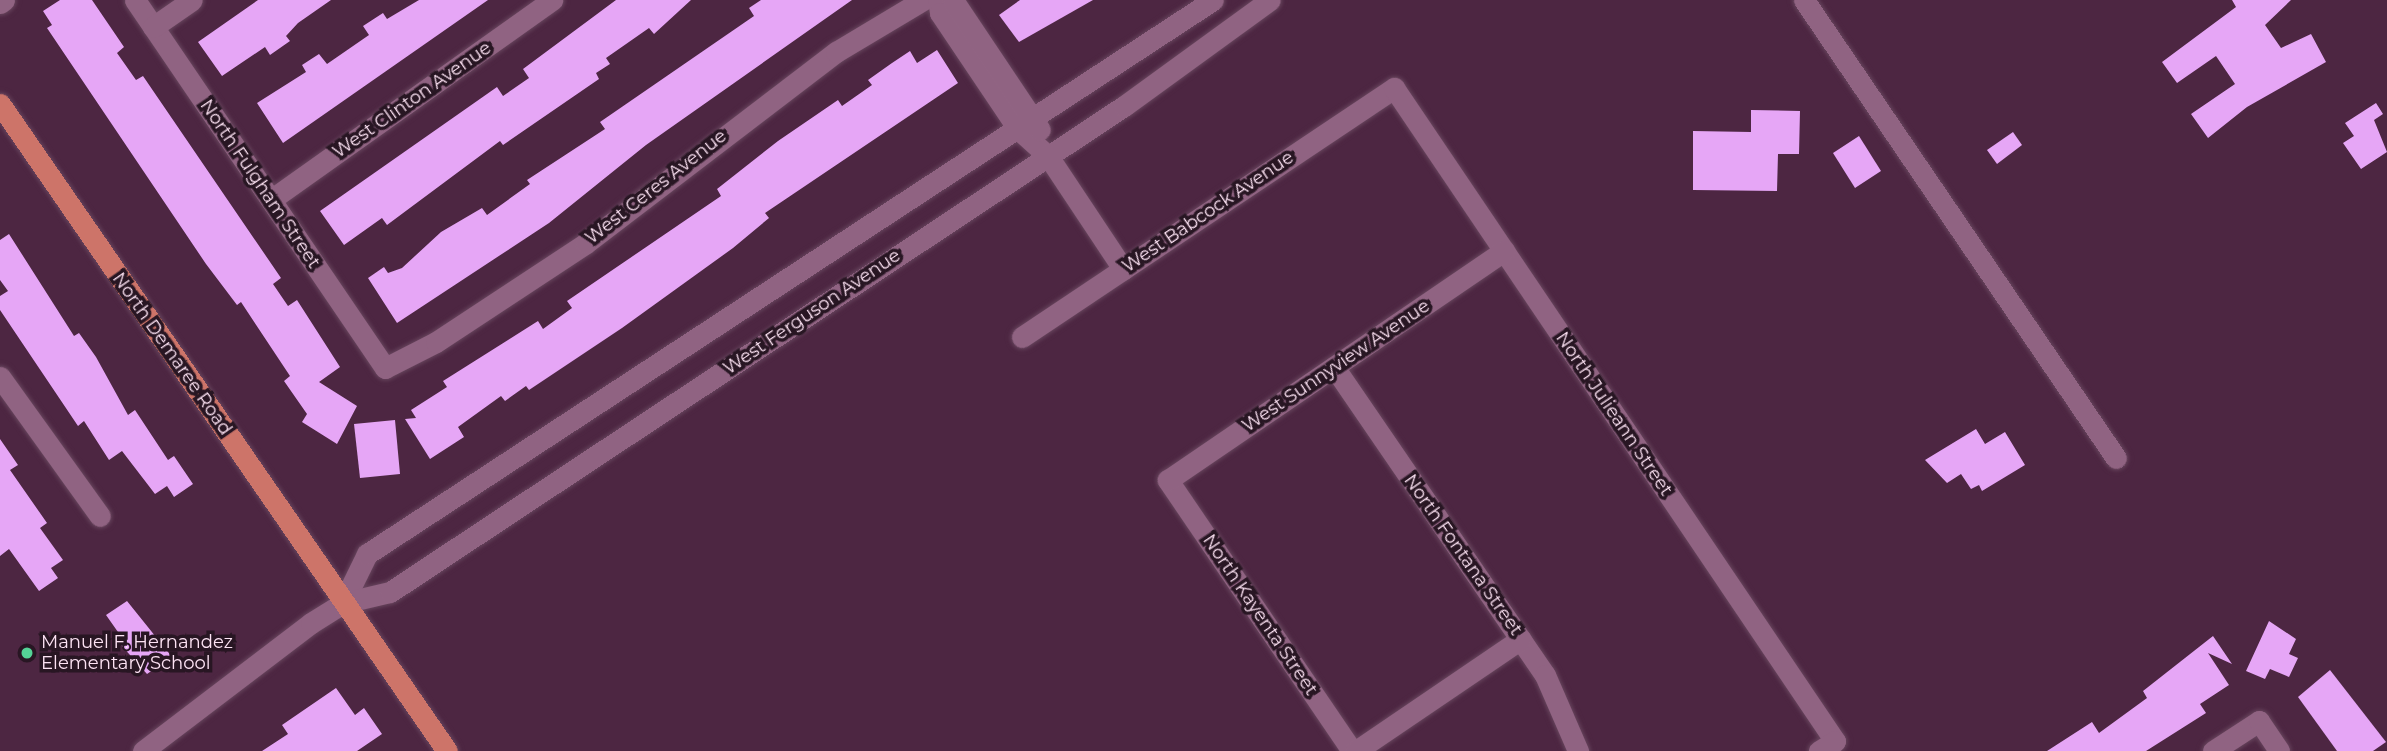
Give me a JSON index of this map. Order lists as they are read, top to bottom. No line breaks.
{"streets":{"main road":["North Demaree Road"],"street":["West Clinton Avenue","North Fulgham Street","West Ceres Avenue","West Babcock Avenue","West Ferguson Avenue","West Sunnyview Avenue","North Julieann Street","North Fontana Street","North Kayenta Street"]},"crossings":[["West Clinton Avenue","North Fulgham Street"],["North Fulgham Street","West Ceres Avenue"],["West Babcock Avenue","North Julieann Street"],["West Ferguson Avenue","North Demaree Road"],["West Sunnyview Avenue","North Julieann Street"],["West Sunnyview Avenue","North Fontana Street"],["West Sunnyview Avenue","North Kayenta Street"]],"places":["Manuel F. Hernandez Elementary School"]}
